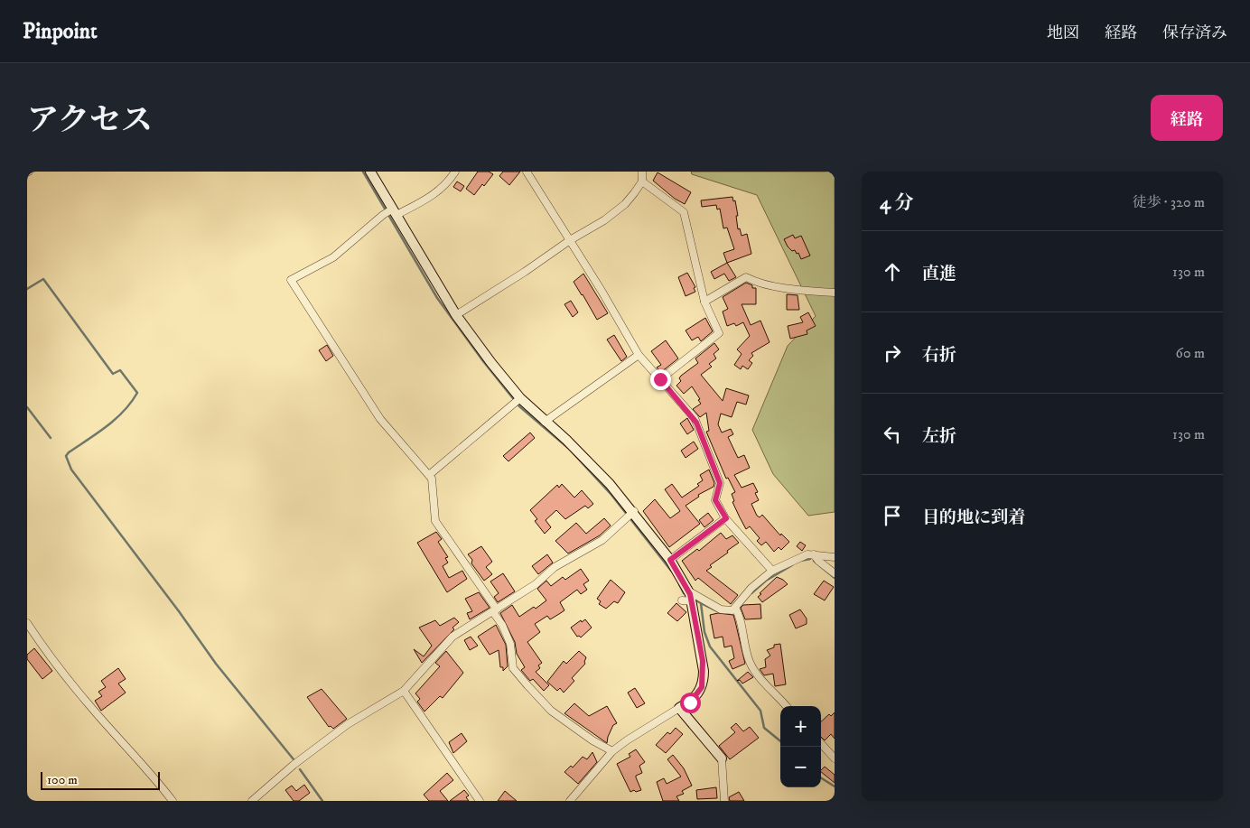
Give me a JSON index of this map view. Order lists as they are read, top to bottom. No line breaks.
{"scale_bar":"100 m","page":{"header":"Pinpoint","nav":["地図","経路","保存済み"],"title":"アクセス","buttons":"経路","heading":["4 分","徒歩 · 320 m"],"list":[["直進","130 m"],["右折","60 m"],["左折","130 m"],"目的地に到着"],"map_buttons":["+","−"],"scale":"100 m"}}
